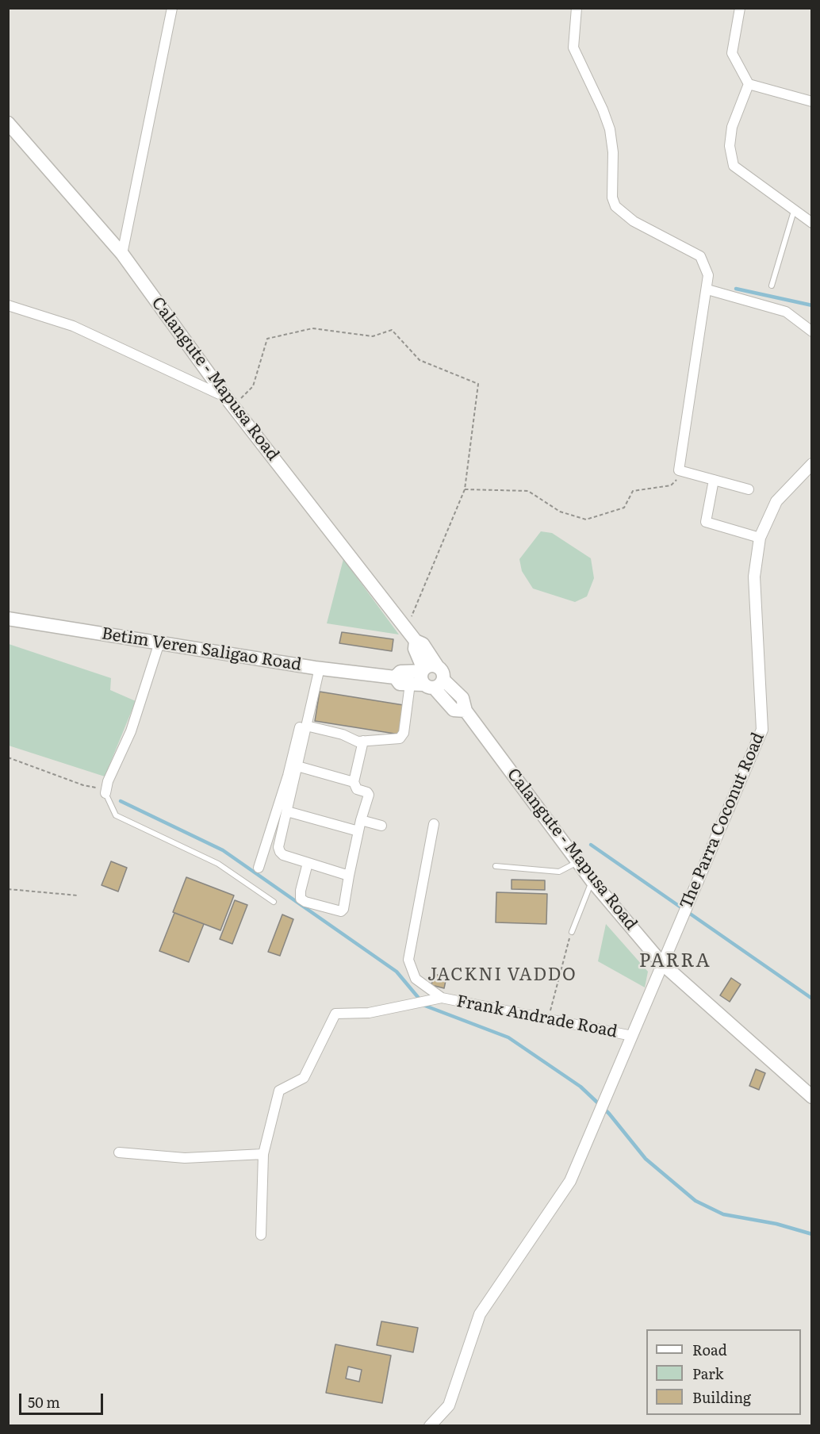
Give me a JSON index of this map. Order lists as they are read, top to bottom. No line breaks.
{"streets":{"main road":["Calangute - Mapusa Road","Betim Veren Saligao Road"],"street":["The Parra Coconut Road","Frank Andrade Road"]},"crossings":[["Calangute - Mapusa Road","Betim Veren Saligao Road"],["Calangute - Mapusa Road","The Parra Coconut Road"],["The Parra Coconut Road","Frank Andrade Road"]],"districts":["PARRA","JACKNI VADDO"],"legend":["Road","Park","Building"],"scale_bar":"50 m"}
